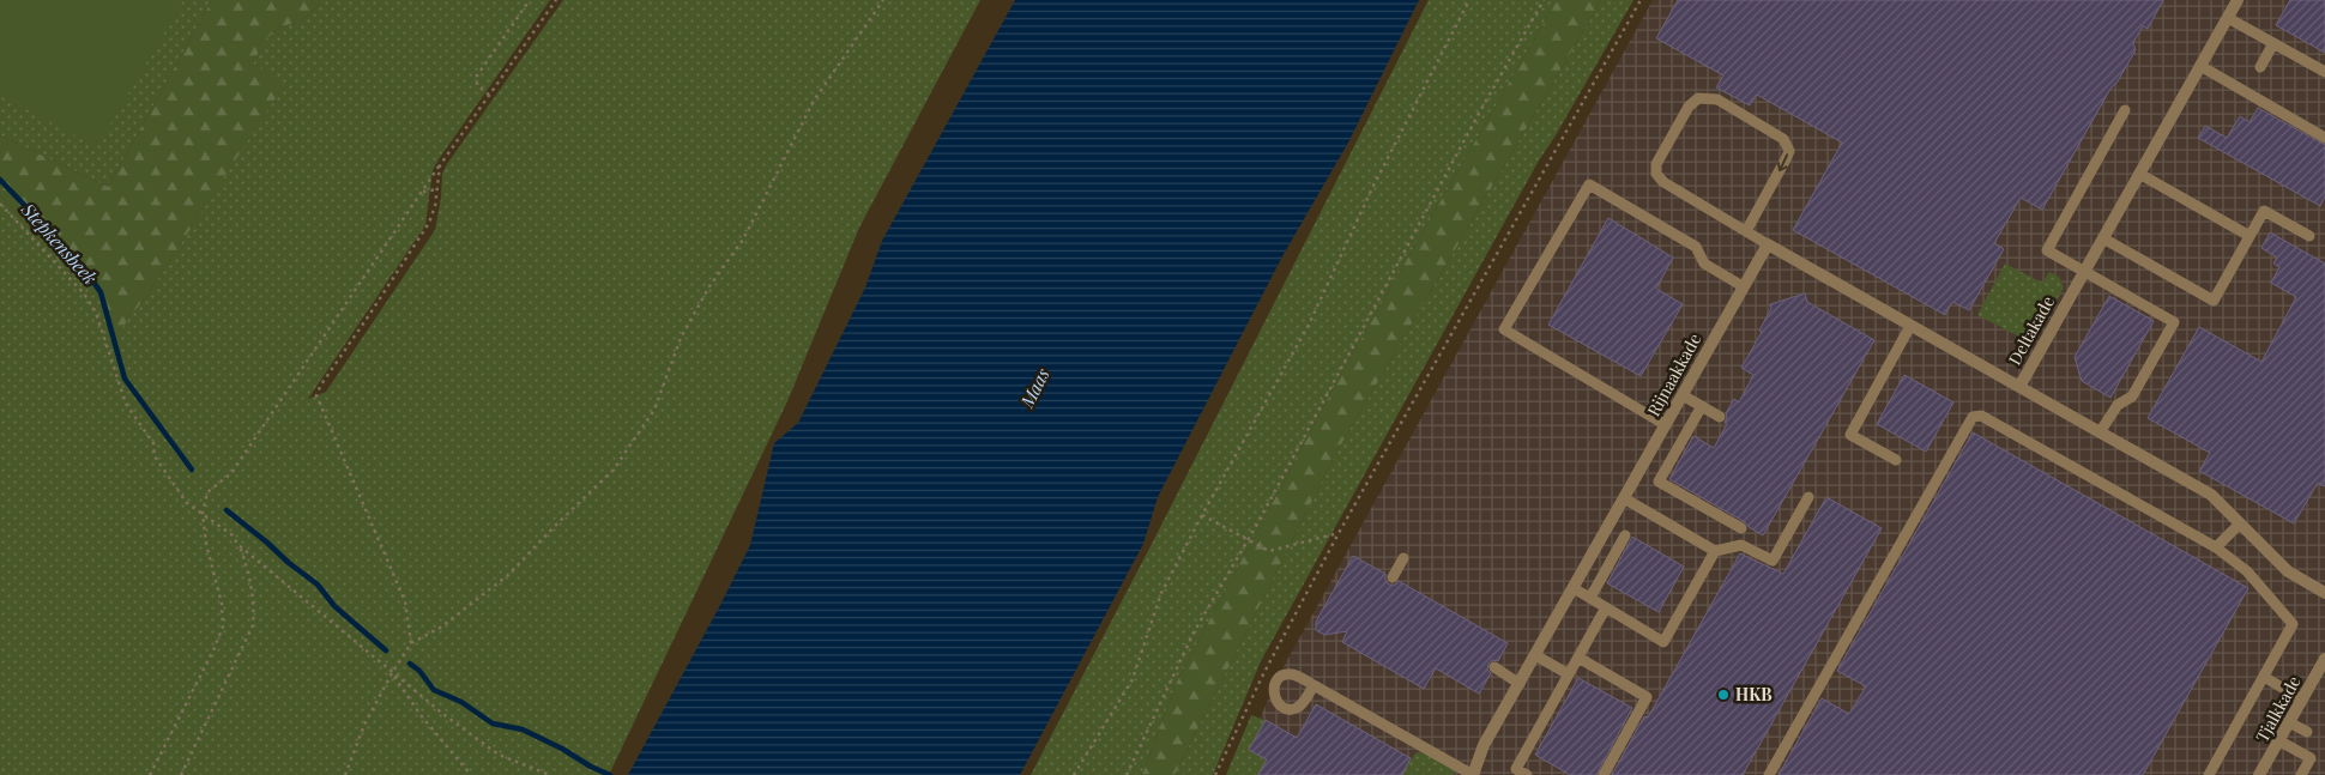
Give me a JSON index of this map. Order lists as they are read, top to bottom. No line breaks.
{"streets":{"street":["Deltakade","Rijnaakkade","Tjalkkade"]},"water":["Stepkensbeek","Maas"],"places":["HKB"]}
